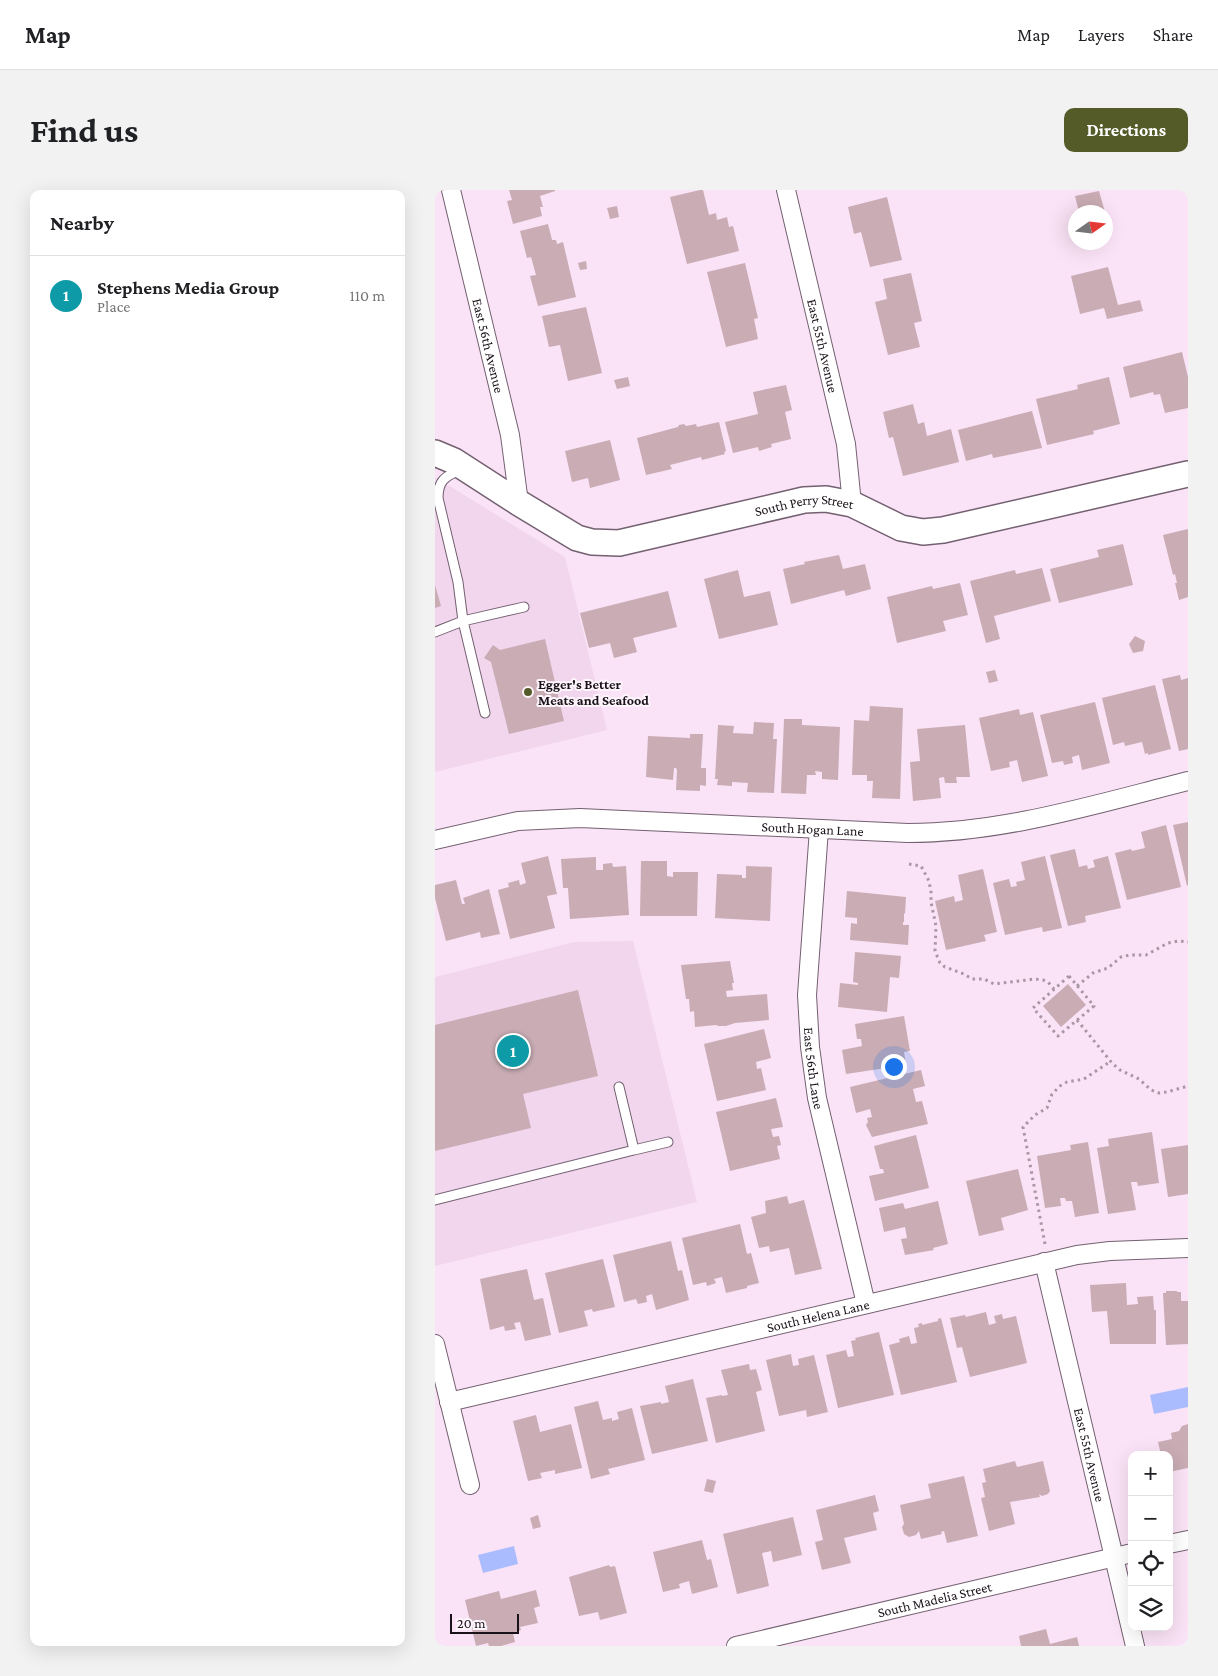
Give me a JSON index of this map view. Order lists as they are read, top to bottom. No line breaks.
{"streets":{"street":["East 56th Avenue","East 55th Avenue","South Perry Street","South Hogan Lane","East 56th Lane","South Helena Lane","South Madelia Street"]},"crossings":[["East 56th Avenue","South Perry Street"],["East 55th Avenue","South Perry Street"],["East 55th Avenue","South Helena Lane"],["East 55th Avenue","South Madelia Street"],["South Hogan Lane","East 56th Lane"],["East 56th Lane","South Helena Lane"]],"places":["Egger's Better Meats and Seafood"],"scale_bar":"20 m","north":"right","page":{"header":"Map","nav":["Map","Layers","Share"],"buttons":"Directions","title":"Find us","heading":"Nearby","list":[{"mark":"1","name":"Stephens Media Group","note":"Place","value":"110 m"}],"pins":"1","map_buttons":["+","−"],"scale":"20 m"}}
